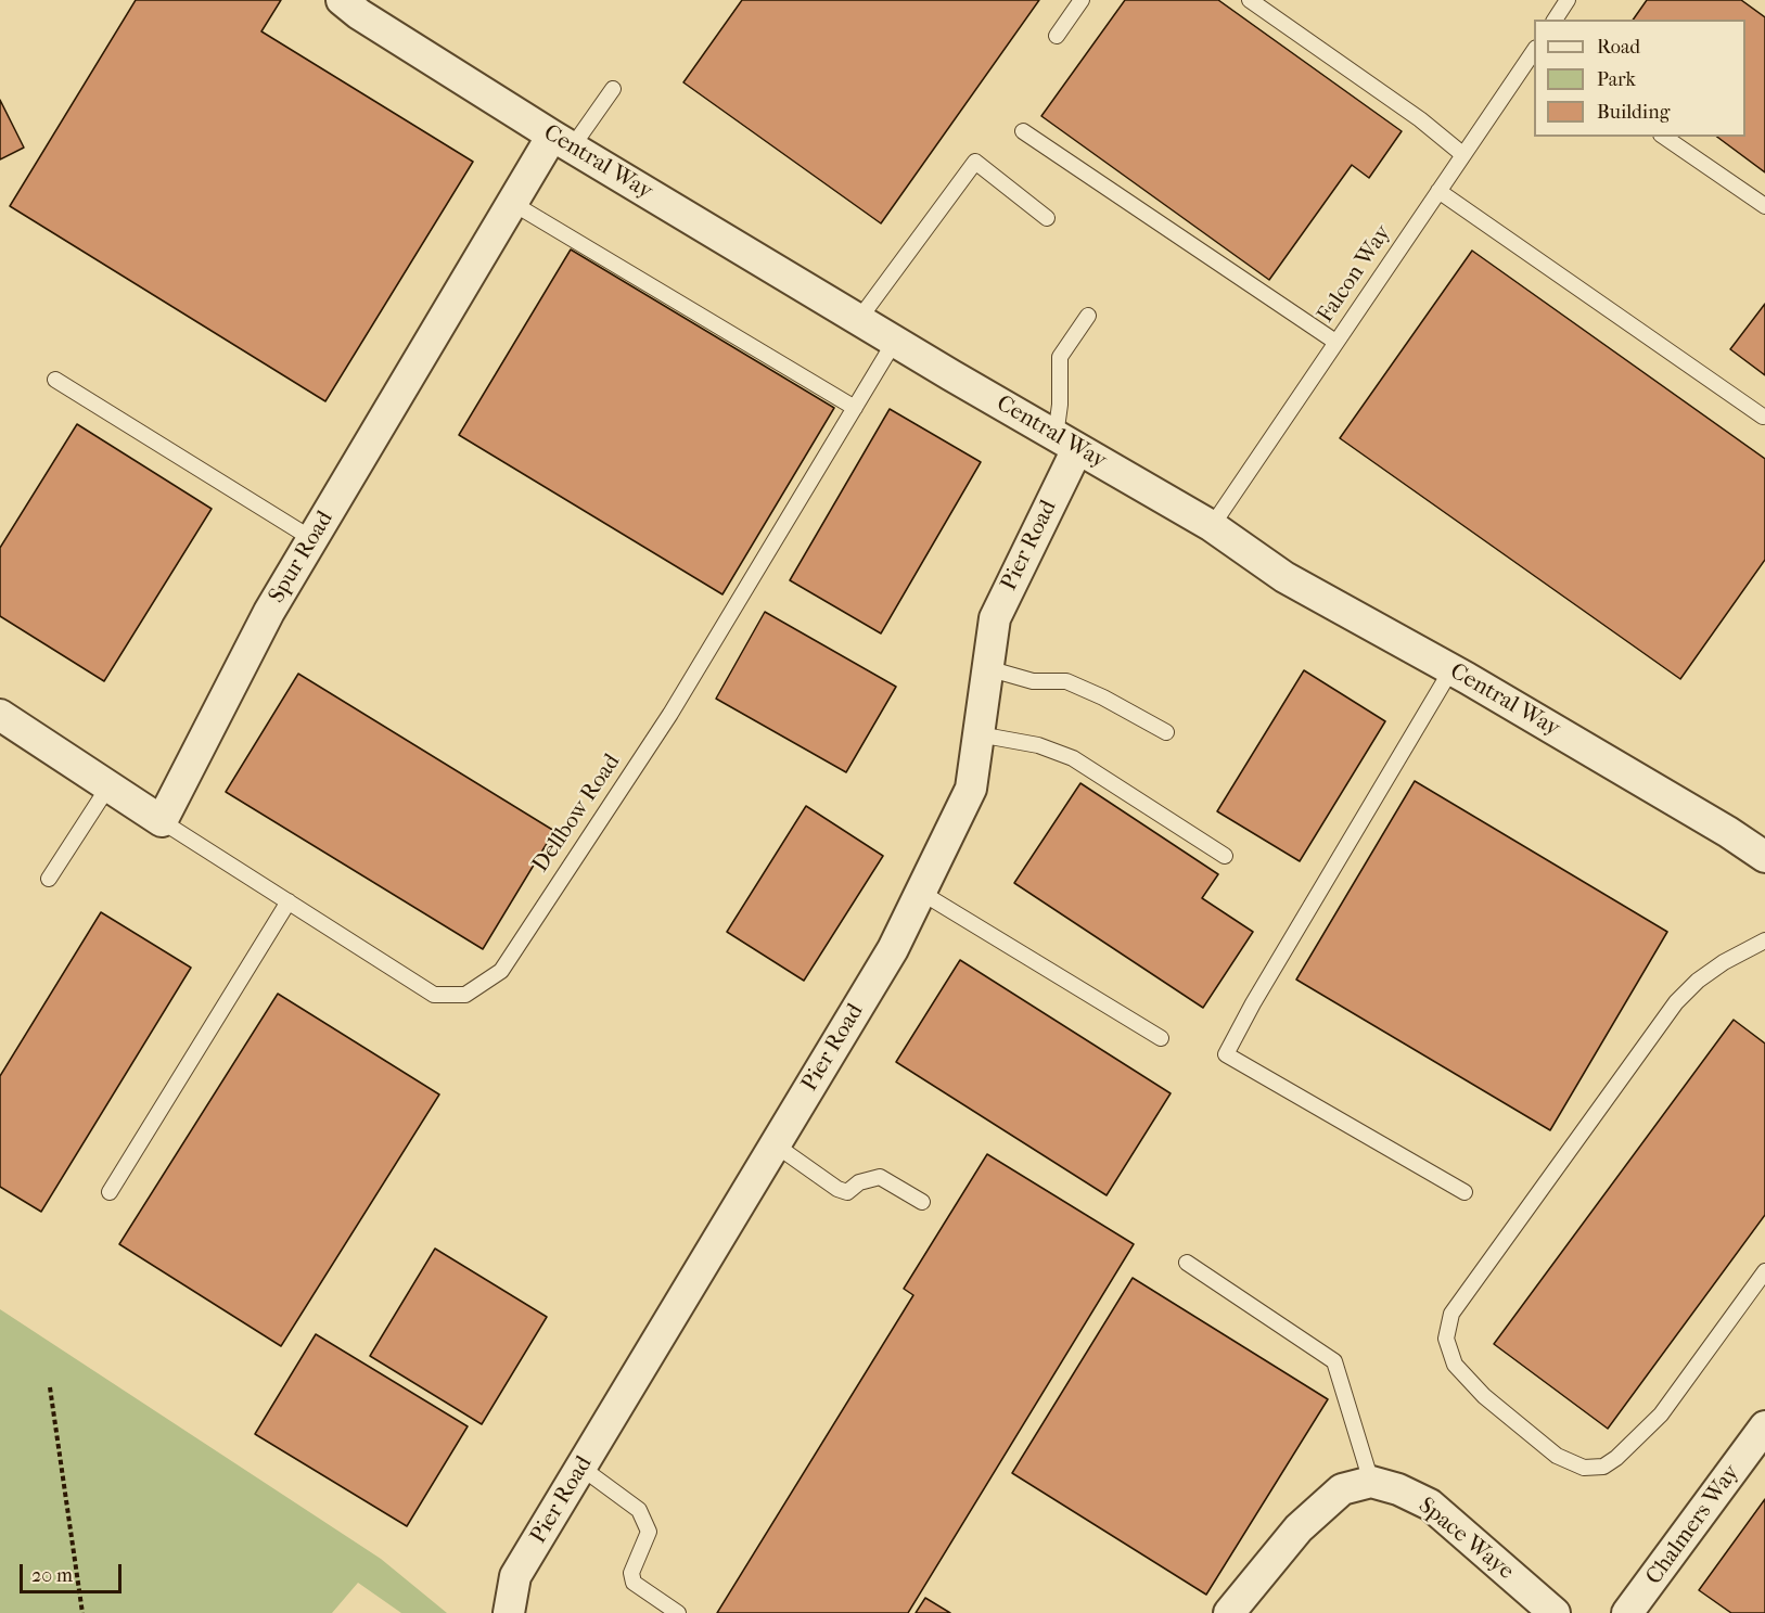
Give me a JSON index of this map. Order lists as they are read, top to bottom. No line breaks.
{"streets":{"street":["Central Way","Pier Road","Spur Road","Chalmers Way","Space Waye"],"lane":["Falcon Way","Dellbow Road"]},"crossings":[["Central Way","Falcon Way"],["Central Way","Pier Road"],["Central Way","Spur Road"],["Central Way","Dellbow Road"],["Spur Road","Dellbow Road"]],"legend":["Road","Park","Building"],"scale_bar":"20 m"}
